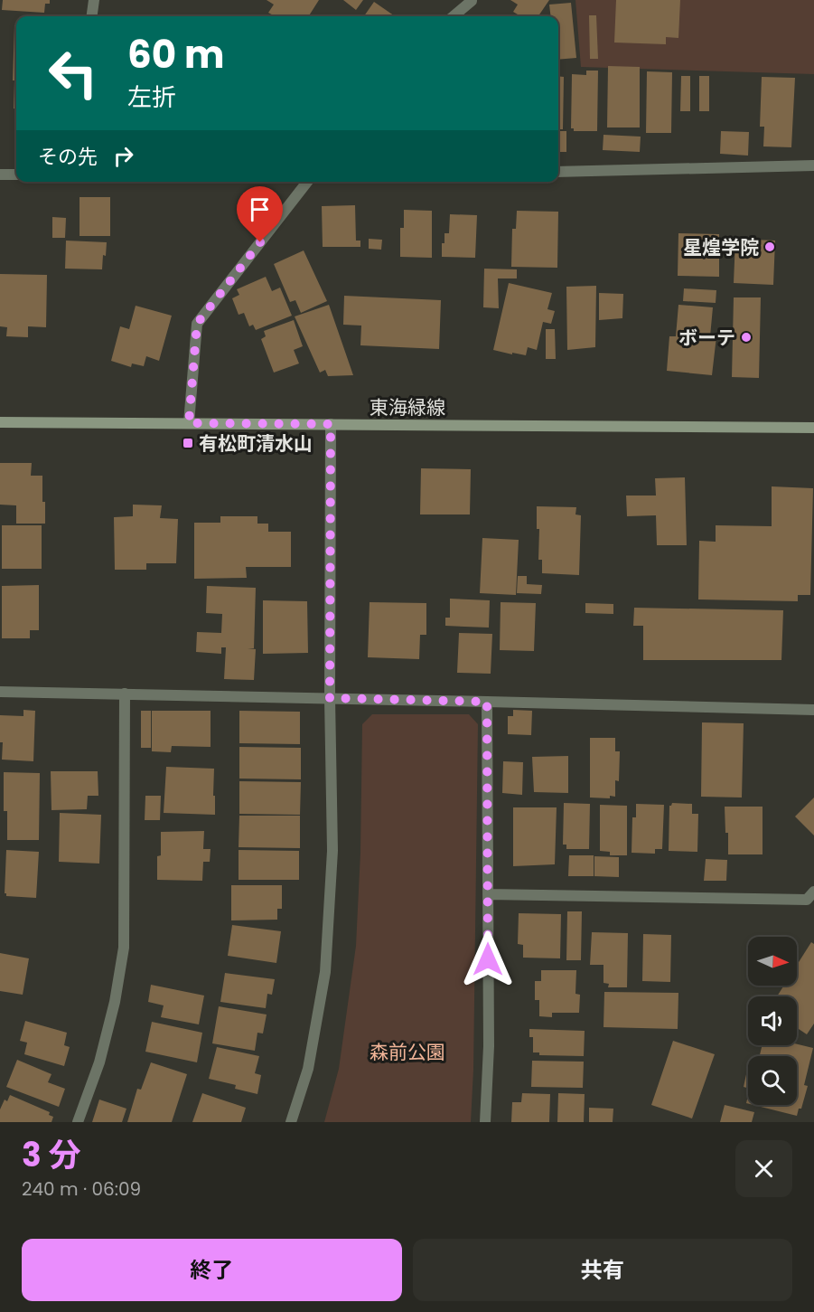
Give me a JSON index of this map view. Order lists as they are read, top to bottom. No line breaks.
{"streets":{"main road":["東海緑線"]},"parks":["森前公園"],"places":{"other":["星煌学院","ボーテ"],"transit":["有松町清水山"]},"north":"right","page":{"turn":["60 m","左折"],"then":"その先","heading":["3 分","240 m · 06:09"],"buttons":["終了","共有"]}}
